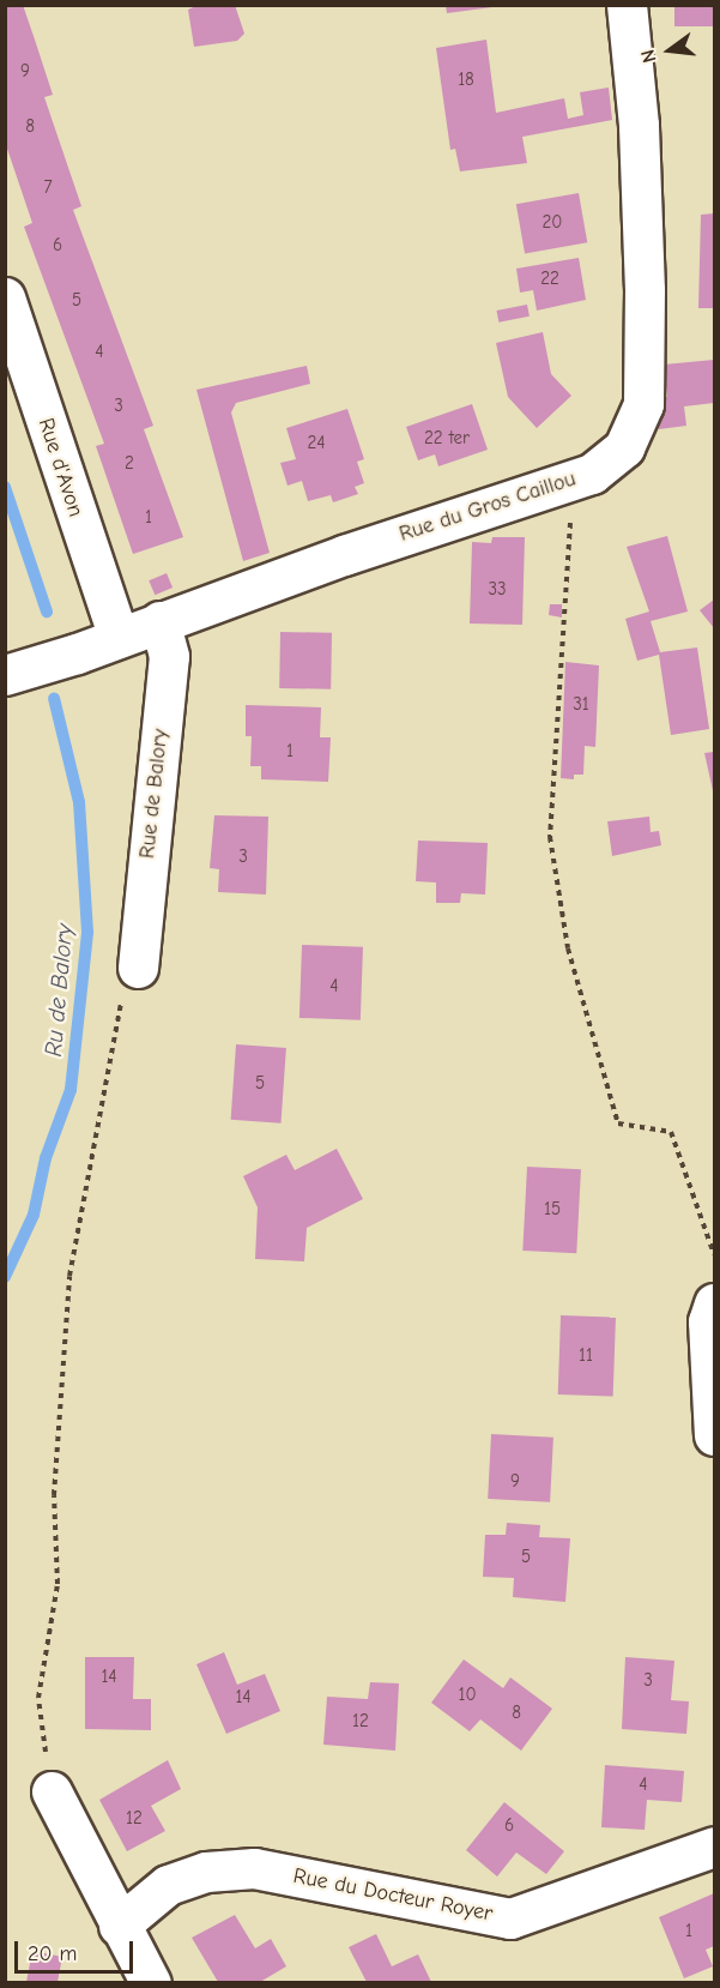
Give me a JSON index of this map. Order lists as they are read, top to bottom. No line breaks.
{"streets":{"street":["Rue d'Avon","Rue du Gros Caillou","Rue de Balory","Rue du Docteur Royer"]},"crossings":[["Rue d'Avon","Rue du Gros Caillou"],["Rue du Gros Caillou","Rue de Balory"]],"water":["Ru de Balory"],"house_numbers":["9","18","8","7","20","6","22","5","4","3","22 ter","24","2","1","33","31","1","3","4","5","15","11","9","5","14","3","10","14","8","12","4","12","6","1"],"scale_bar":"20 m","north":"left"}
